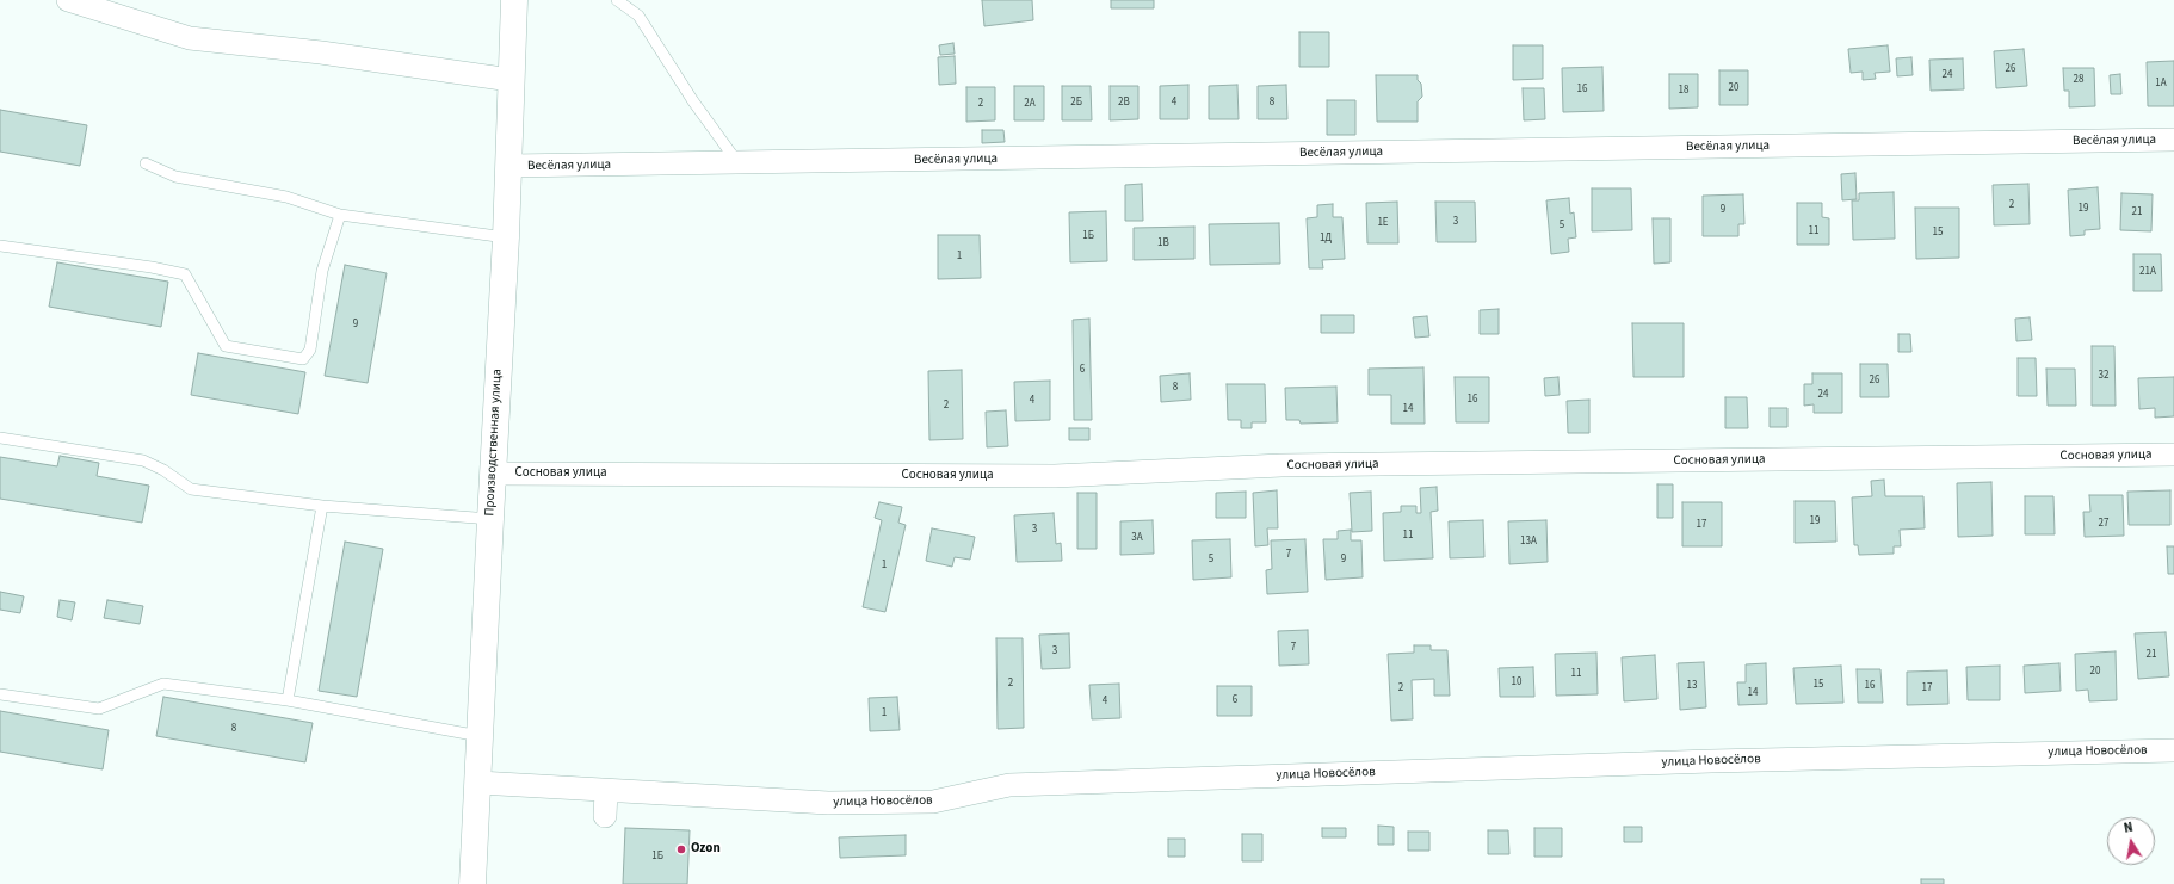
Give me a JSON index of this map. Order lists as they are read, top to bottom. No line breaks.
{"streets":{"street":["Весёлая улица","Производственная улица","Сосновая улица","улица Новосёлов"]},"crossings":[["Весёлая улица","Производственная улица"],["Производственная улица","Сосновая улица"],["Производственная улица","улица Новосёлов"]],"places":["Ozon"],"house_numbers":["26","24","28","1А","20","16","18","2Б","2В","4","8","2","2А","2","19","9","21","3","1Е","5","11","15","1Б","1Д","1В","1","21А","9","6","32","26","8","24","16","4","2","14","19","27","17","3","11","3А","13А","7","5","9","1","7","3","21","20","11","10","2","15","13","16","2","17","14","6","4","1","8","1Б"],"north":"top"}
